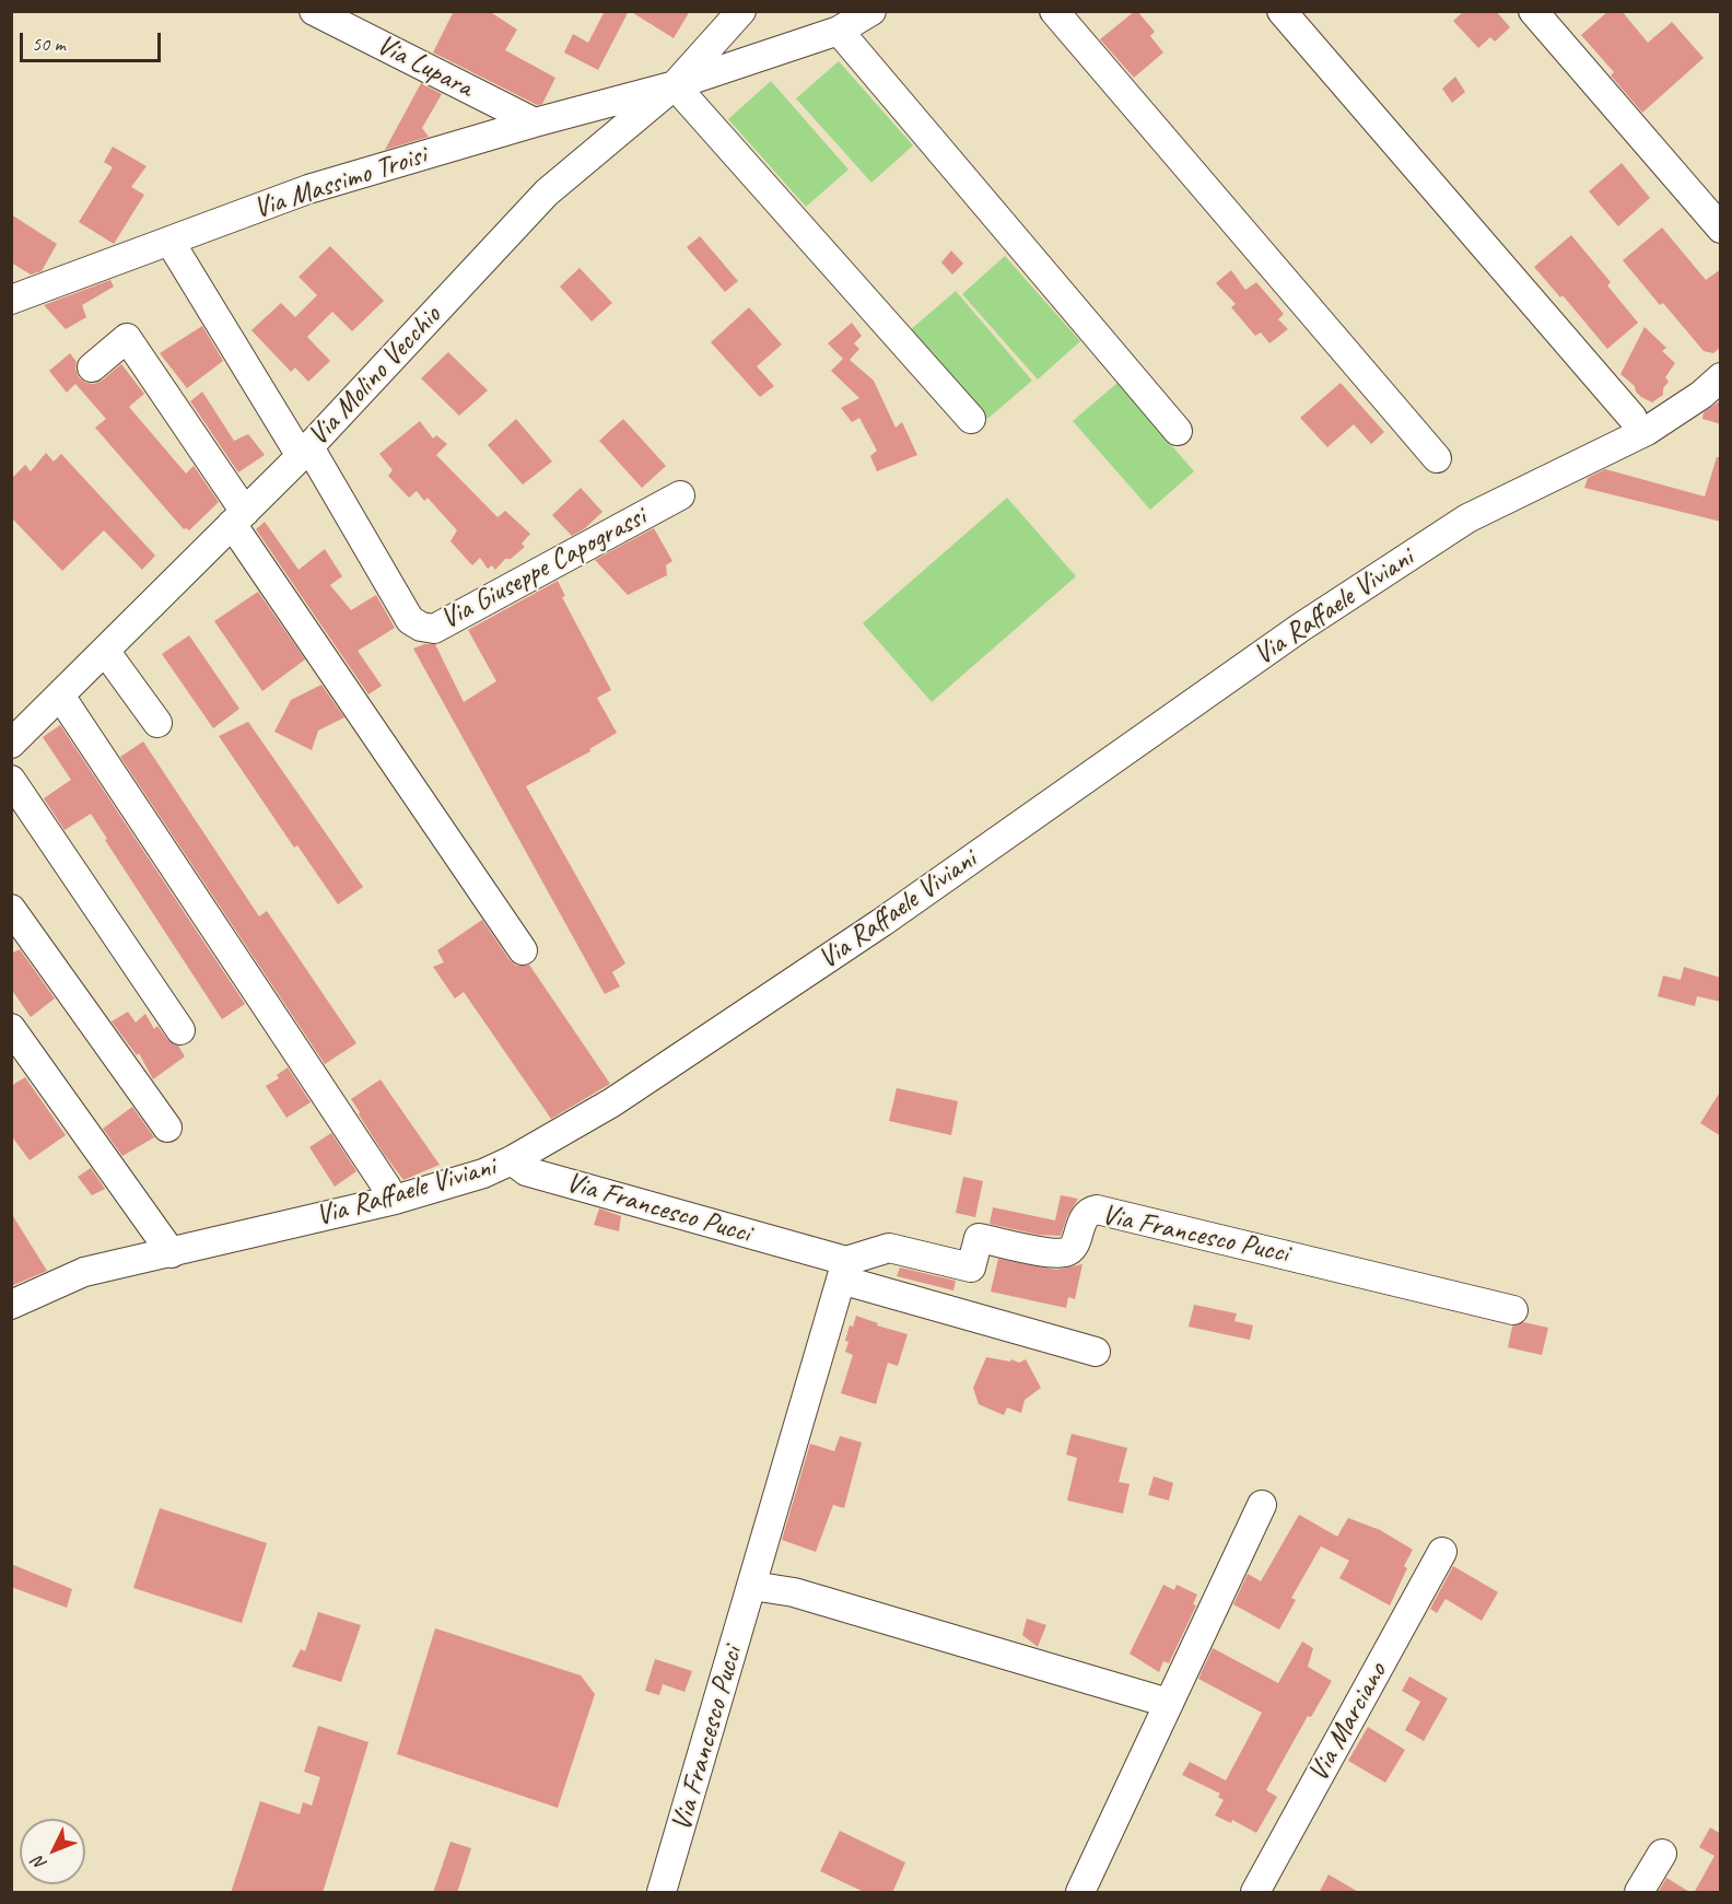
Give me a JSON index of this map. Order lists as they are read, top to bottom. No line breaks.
{"streets":{"street":["Via Lupara","Via Massimo Troisi","Via Molino Vecchio","Via Giuseppe Capograssi","Via Raffaele Viviani","Via Francesco Pucci","Via Marciano"]},"crossings":[["Via Lupara","Via Massimo Troisi"],["Via Massimo Troisi","Via Molino Vecchio"],["Via Molino Vecchio","Via Giuseppe Capograssi"],["Via Raffaele Viviani","Via Francesco Pucci"]],"scale_bar":"50 m","north":"bottom left"}
